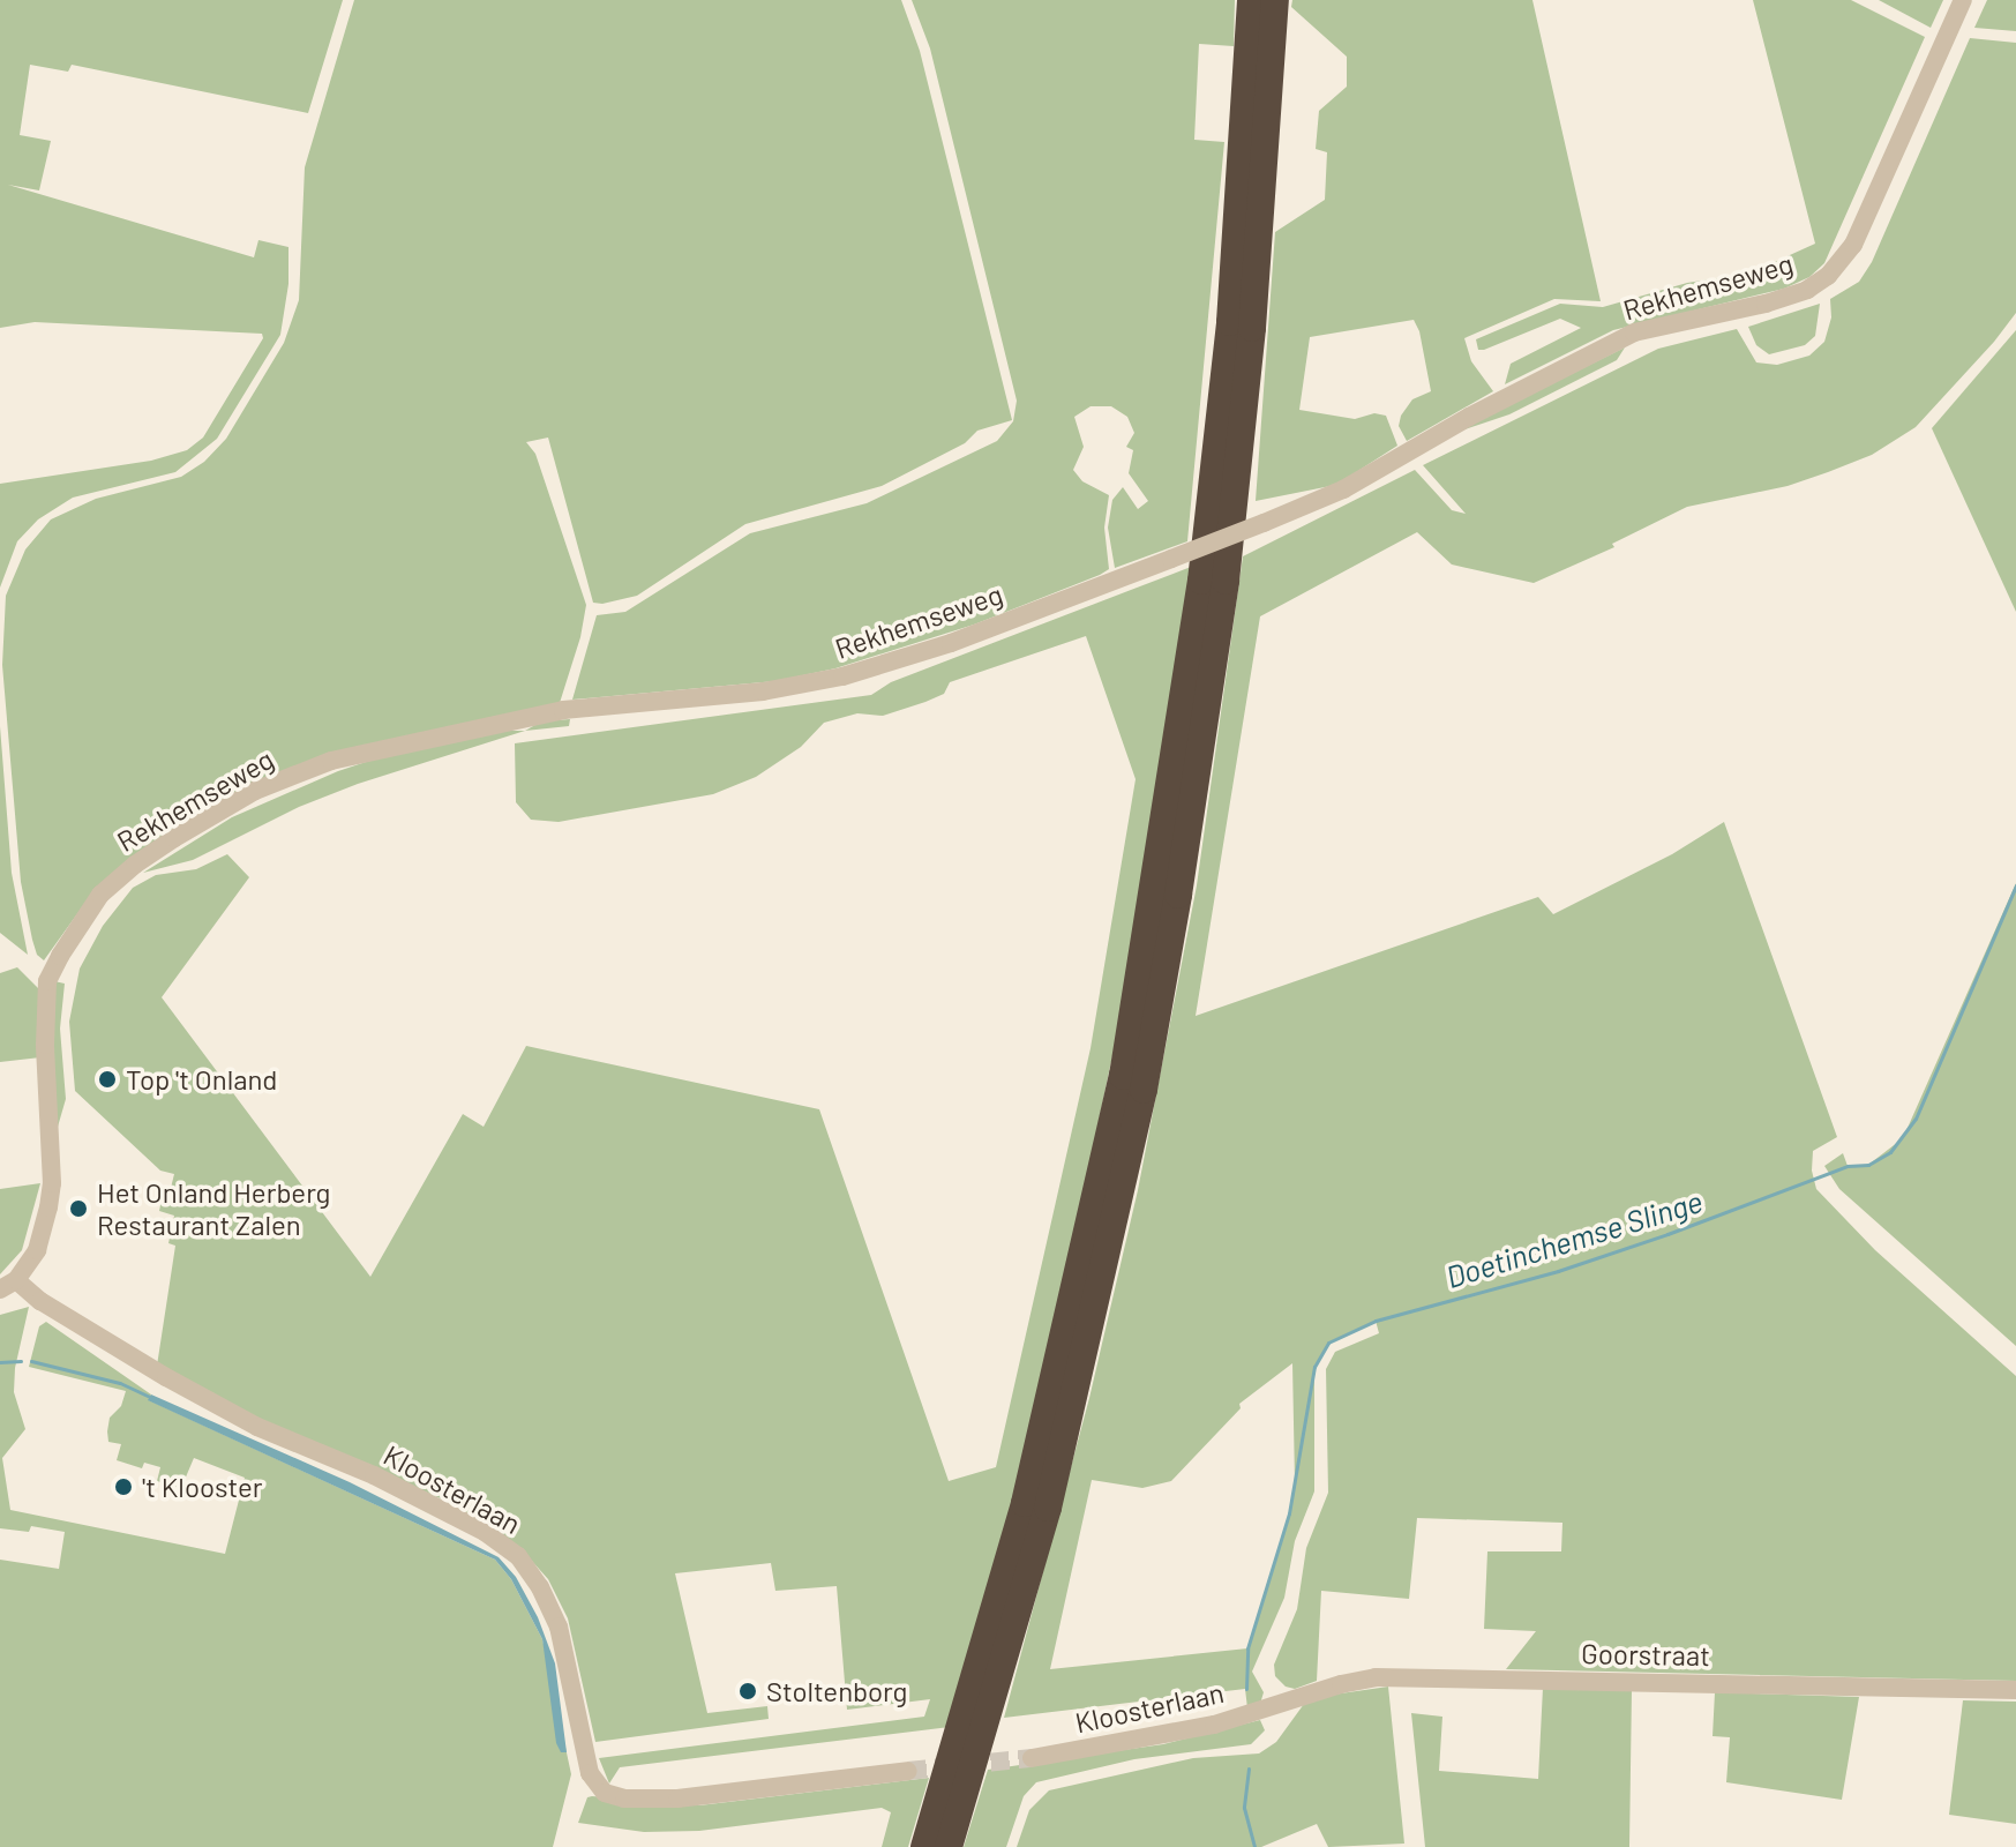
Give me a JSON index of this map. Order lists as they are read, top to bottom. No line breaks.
{"streets":{"street":["Rekhemseweg","Kloosterlaan","Goorstraat"]},"crossings":[["Rekhemseweg","Kloosterlaan"],["Kloosterlaan","Goorstraat"]],"water":["Doetinchemse Slinge"],"places":["Top 't Onland","Het Onland Herberg Restaurant Zalen","'t Klooster","Stoltenborg"]}
